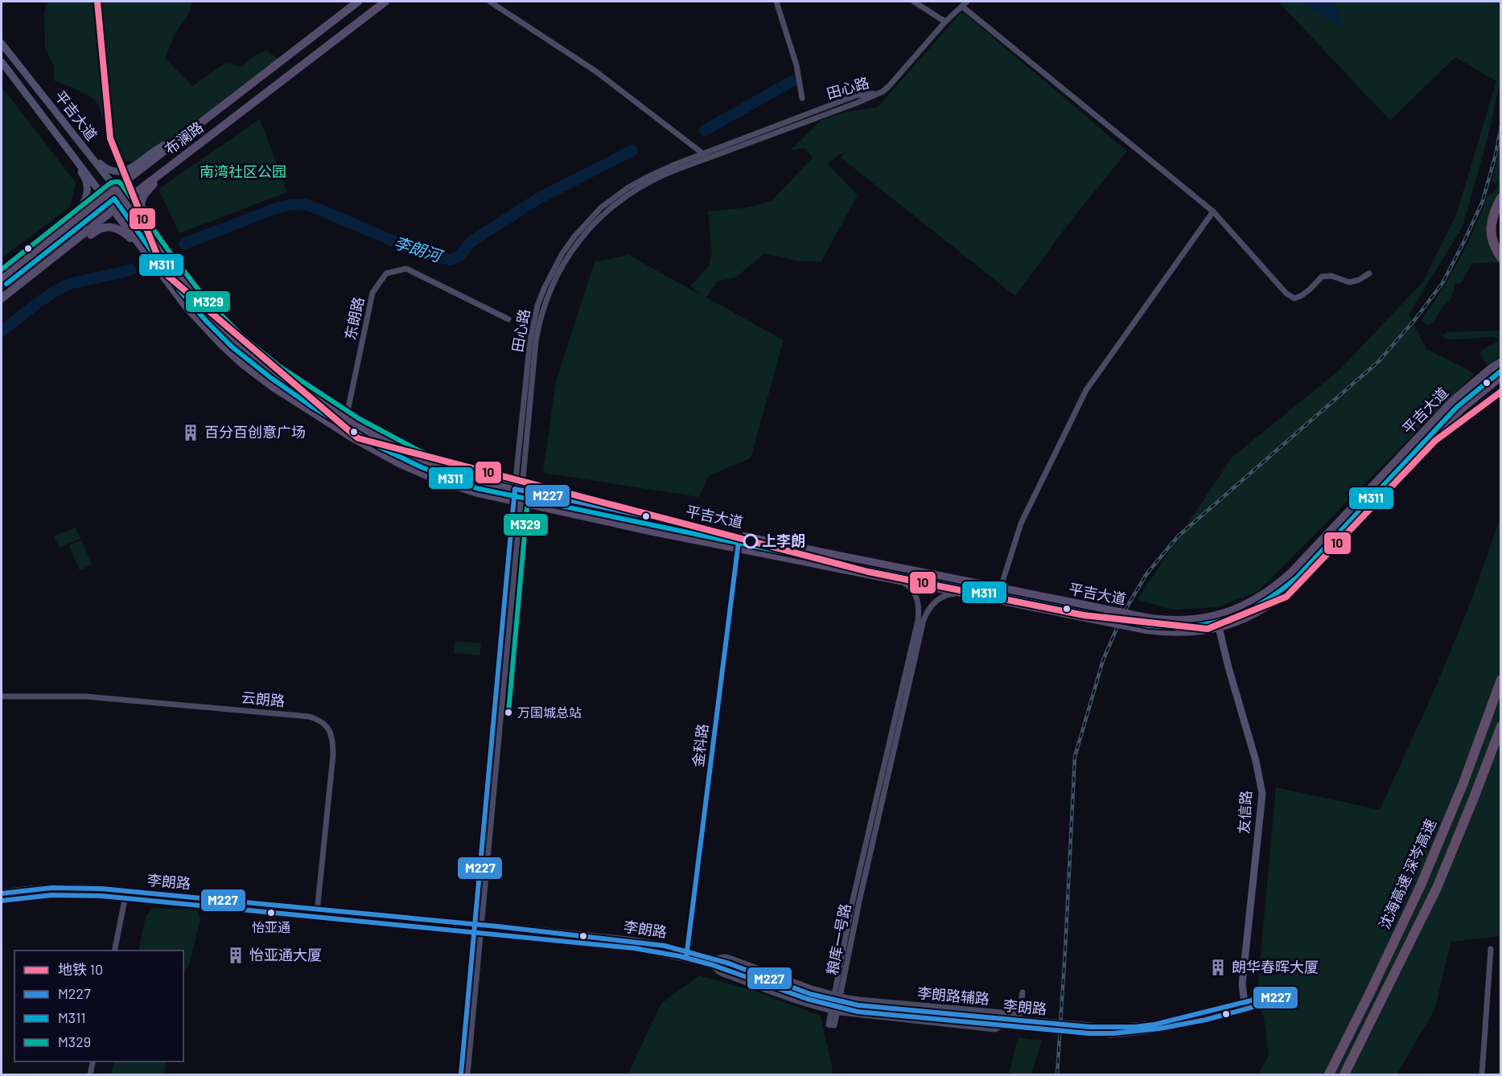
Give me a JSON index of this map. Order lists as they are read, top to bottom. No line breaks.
{"streets":{"highway":["沈海高速 深岑高速"],"main road":["平吉大道","布澜路"],"street":["田心路","东朗路","云朗路","金科路","友信路","李朗路","粮库一号路","李朗路辅路"]},"crossings":[["田心路","平吉大道"],["平吉大道","布澜路"],["平吉大道","东朗路"],["平吉大道","金科路"],["平吉大道","友信路"],["平吉大道","粮库一号路"],["云朗路","李朗路"],["金科路","李朗路"],["友信路","李朗路"],["李朗路","李朗路辅路"],["粮库一号路","李朗路辅路"]],"water":["李朗河"],"parks":["南湾社区公园"],"places":{"building":["百分百创意广场","怡亚通大厦","朗华春晖大厦"],"other":["上李朗","万国城总站","怡亚通"]},"lines":["metro line 10","transit line M329","transit line M311","transit line M227"],"legend":["地铁 10","M227","M311","M329"]}
